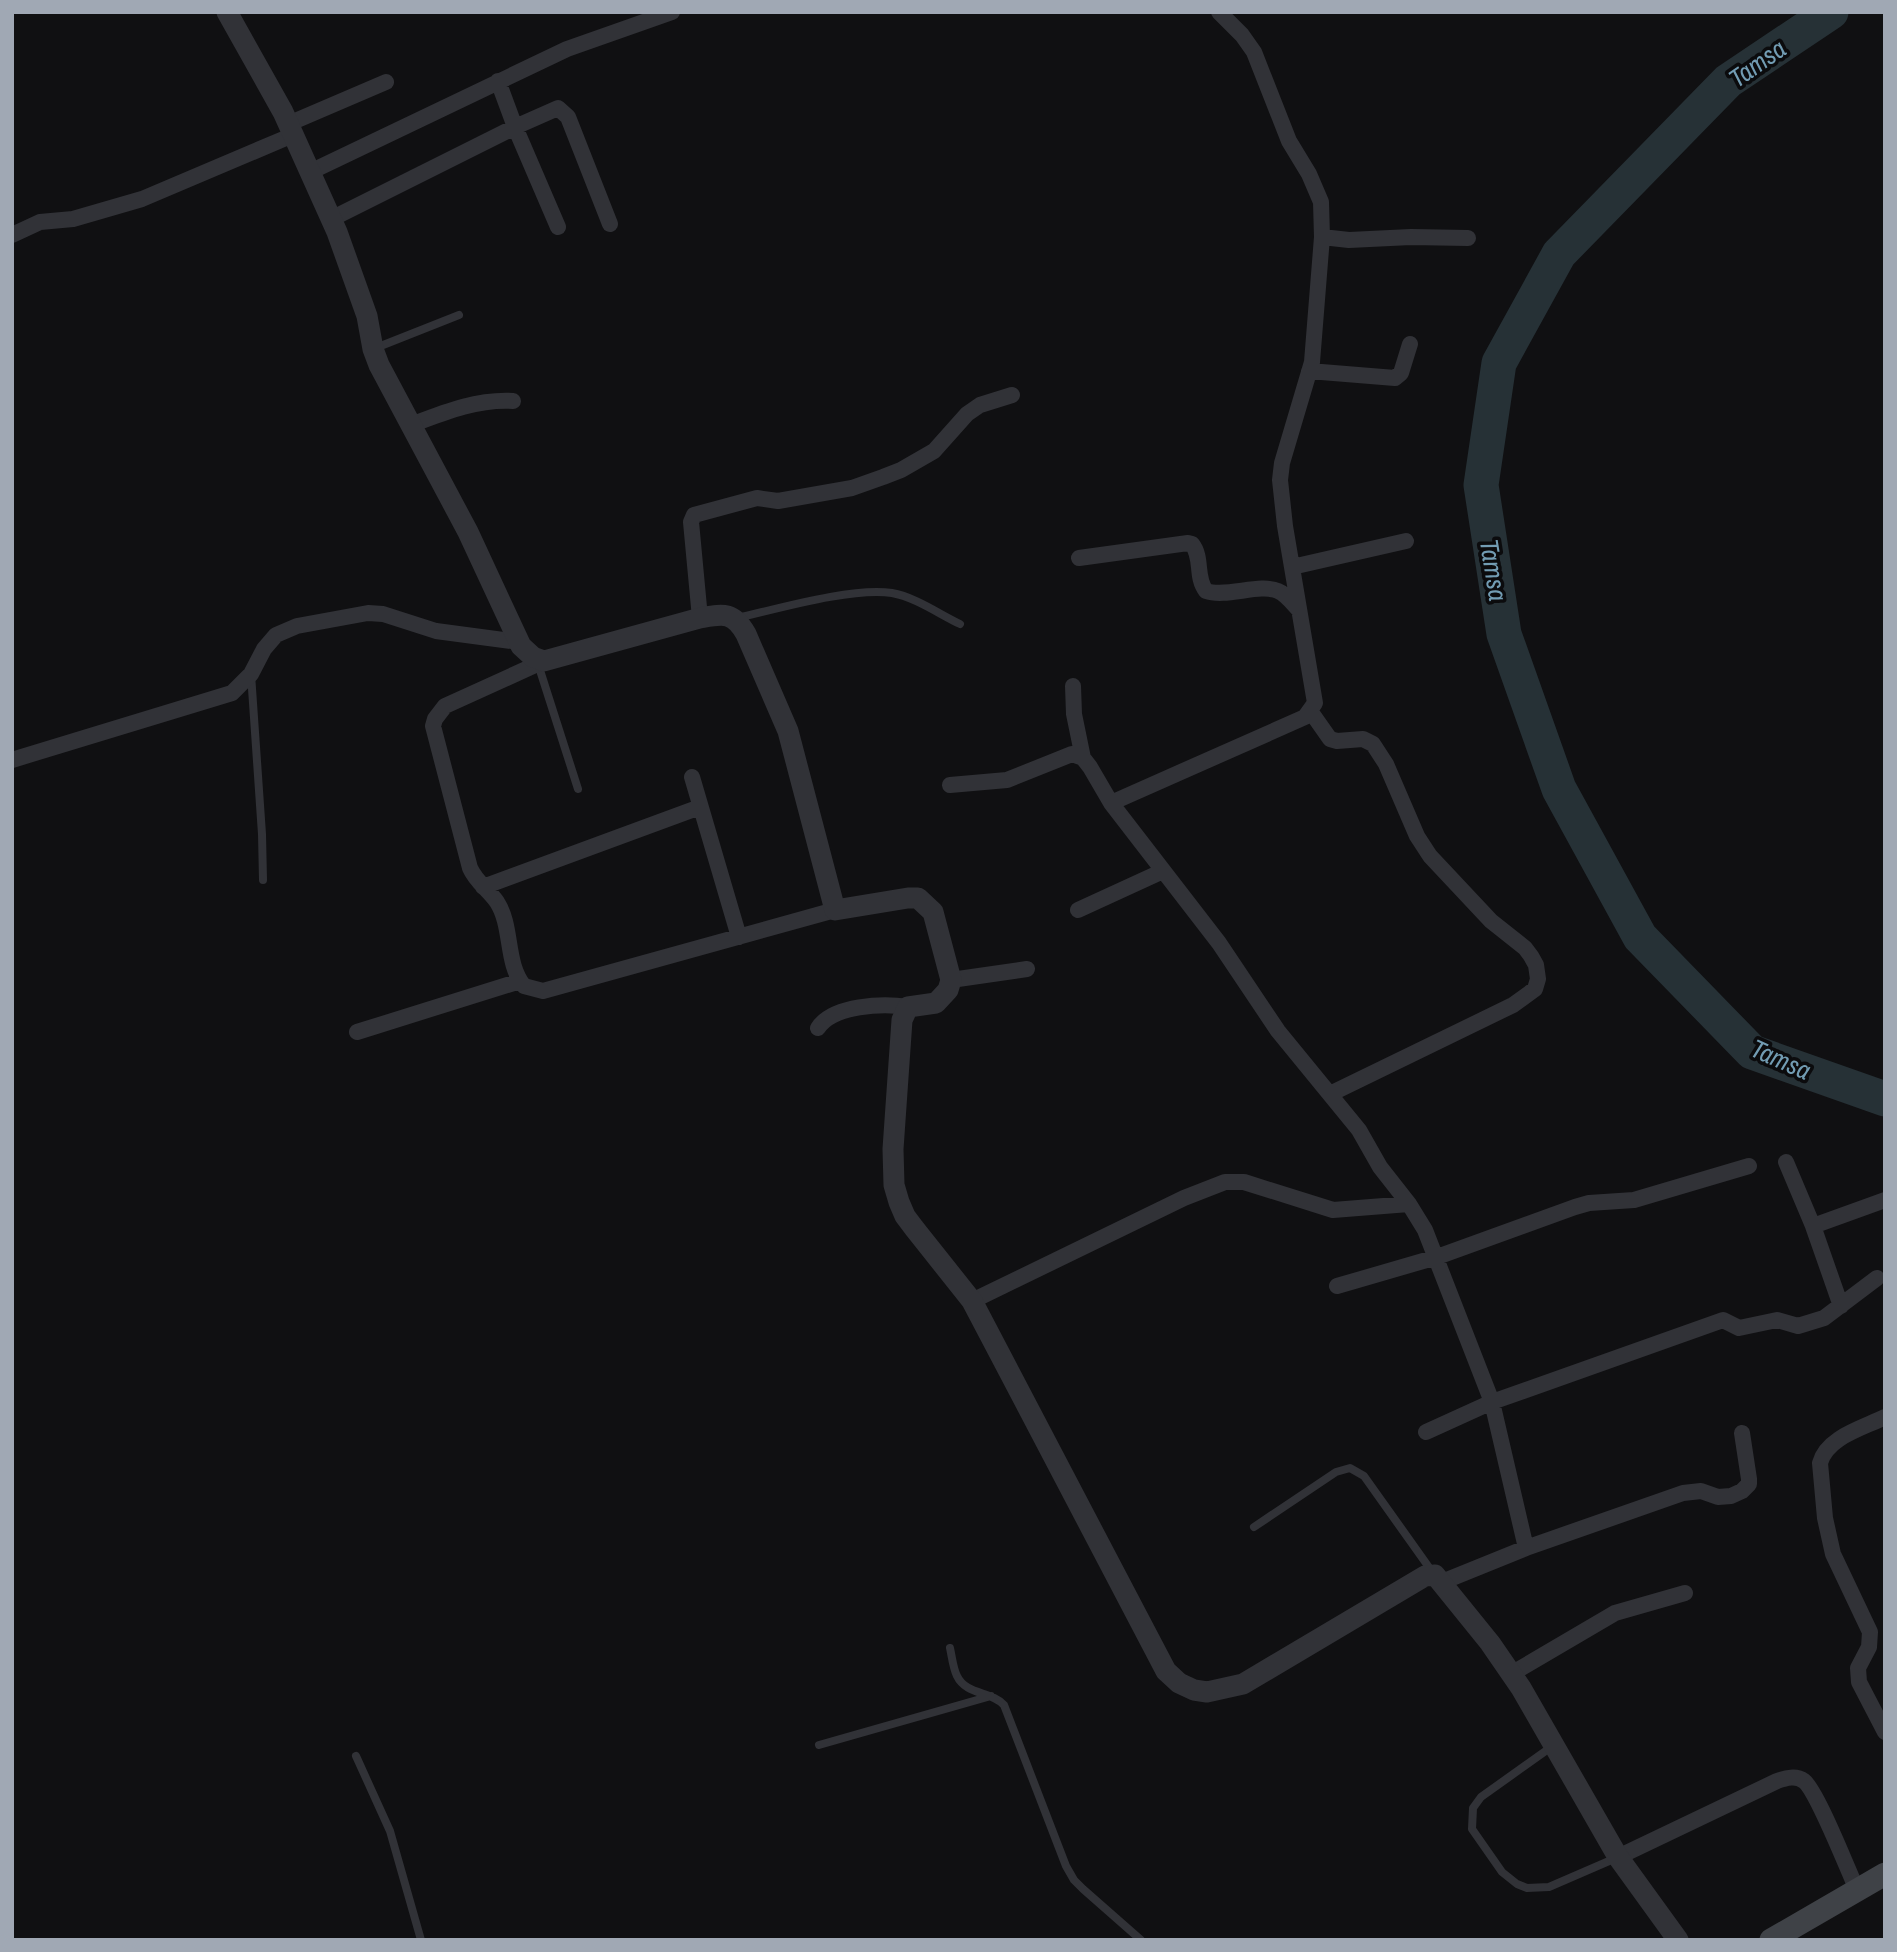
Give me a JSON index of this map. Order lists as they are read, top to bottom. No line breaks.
{"water":["Tamsa"]}
